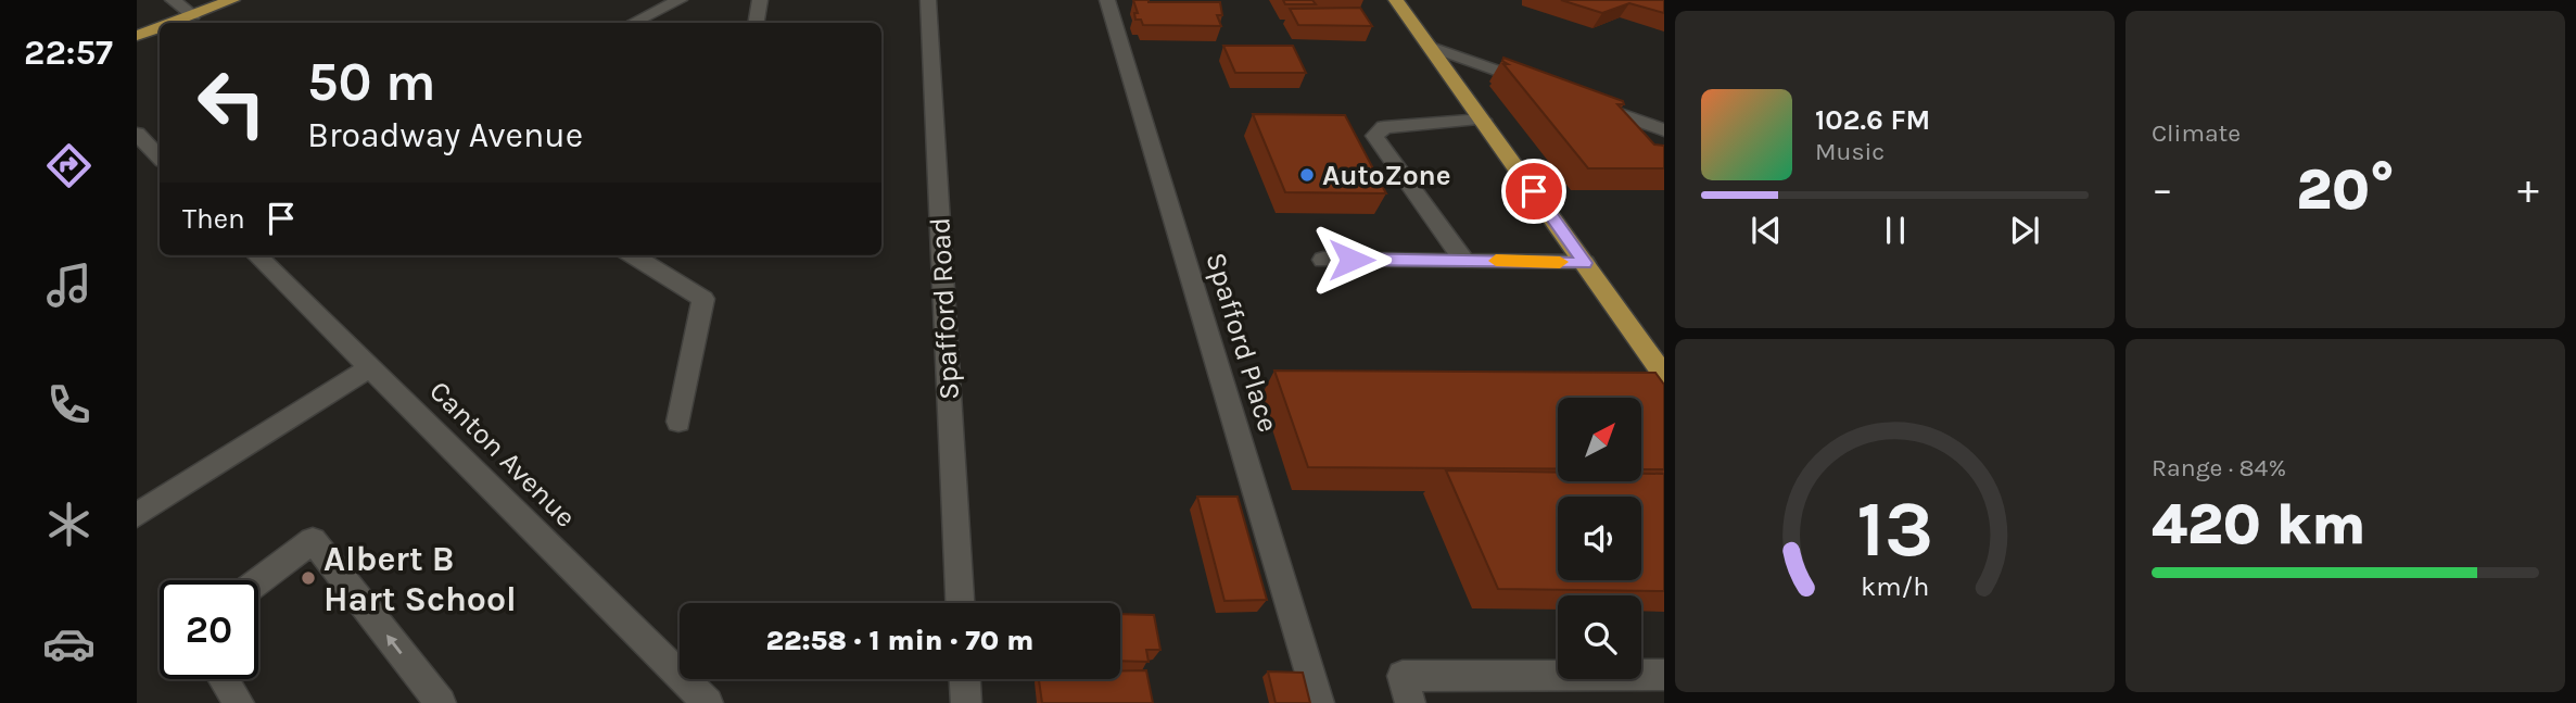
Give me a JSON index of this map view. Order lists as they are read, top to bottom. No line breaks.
{"streets":{"street":["Spafford Road","Spafford Place","Canton Avenue"]},"places":["AutoZone","Albert B Hart School"],"north":"top right","page":{"tabs":"22:57","tile":["Climate",["Range · 84%","420 km"]],"turn":["50 m","Broadway Avenue"],"song":["102.6 FM","Music"],"heat":["−","20°","+"],"then":"Then","limit":"20","trip":"22:58 · 1 min · 70 m","gauge":["13","km/h"]}}
